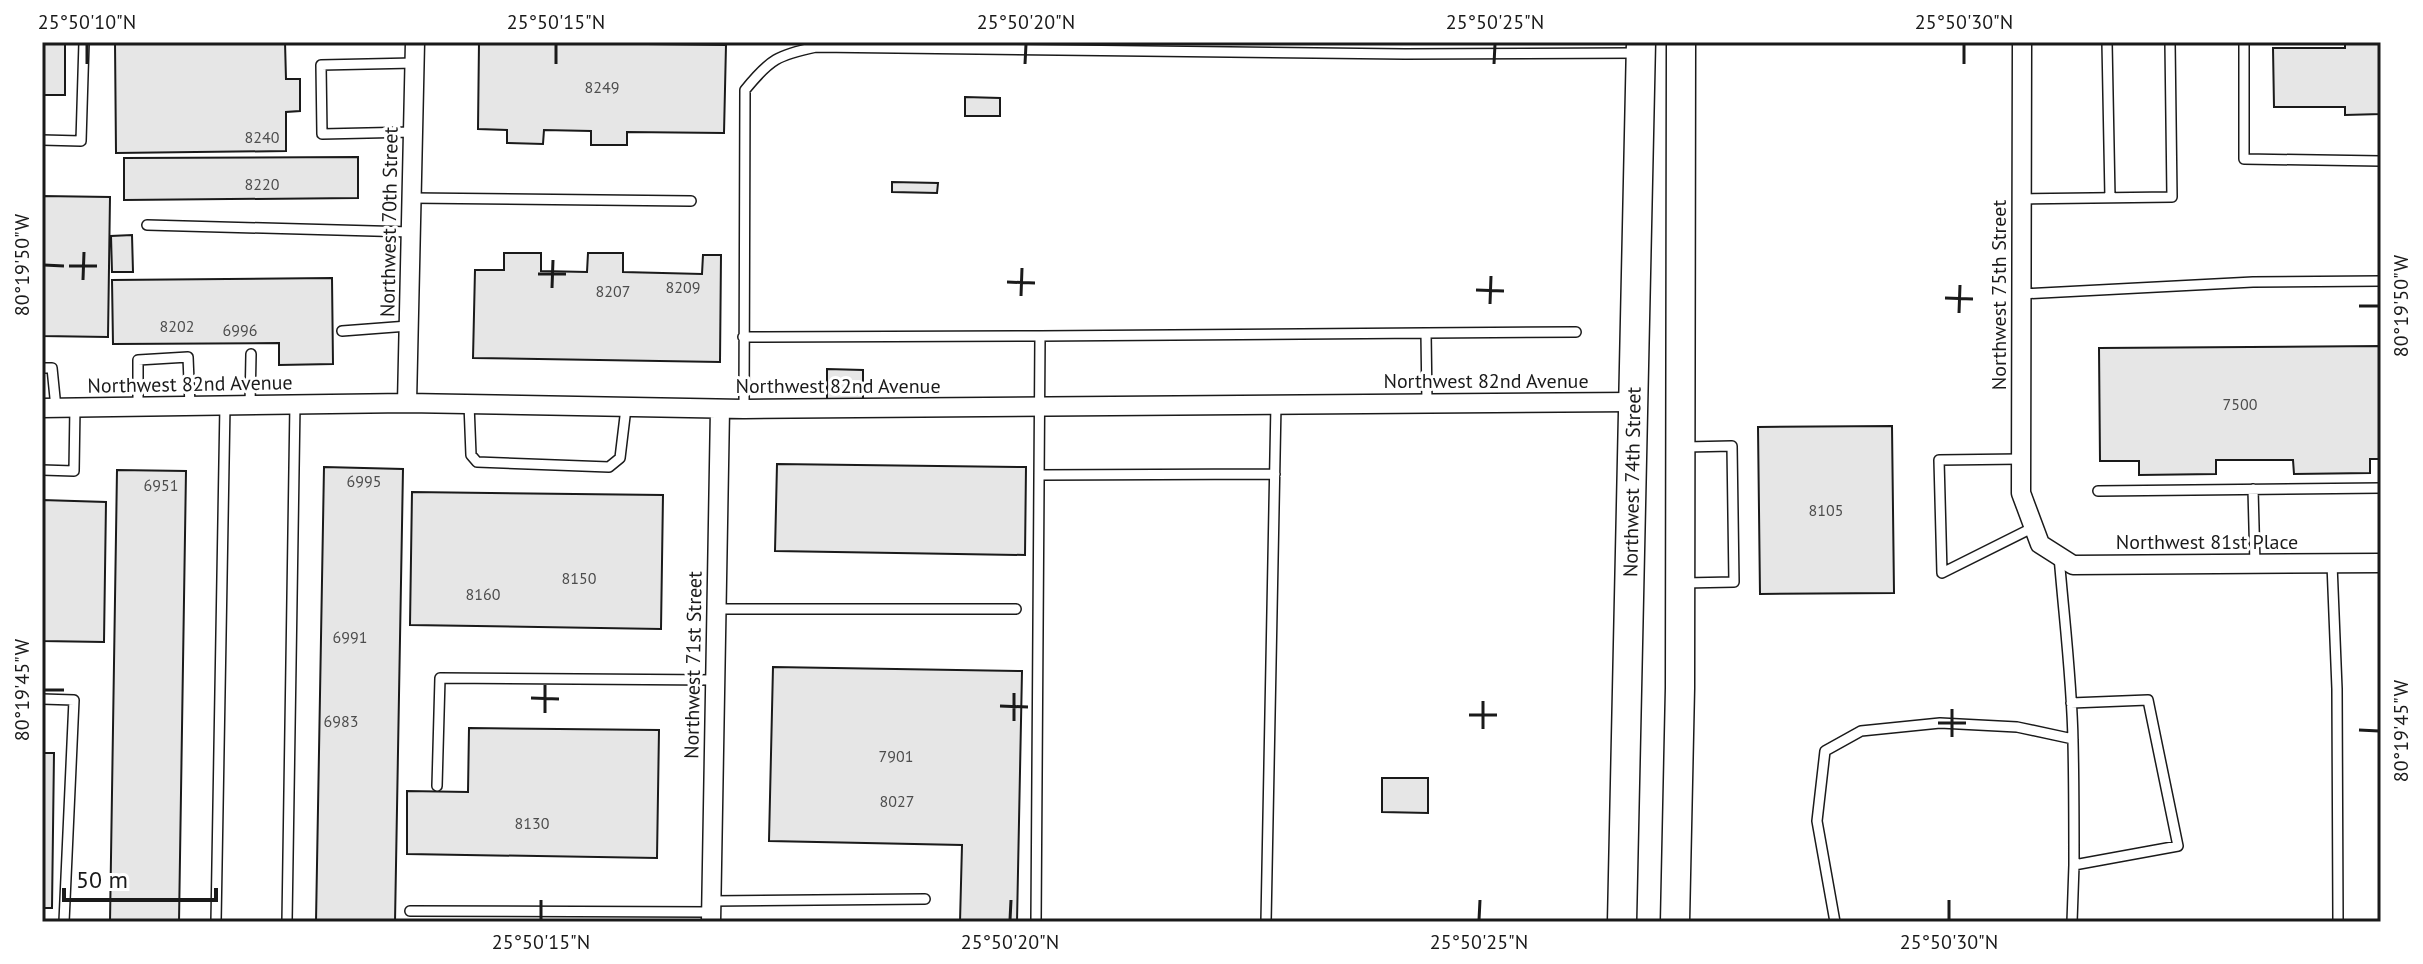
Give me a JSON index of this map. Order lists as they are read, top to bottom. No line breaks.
{"streets":{"main road":["Northwest 74th Street"],"street":["Northwest 70th Street","Northwest 75th Street","Northwest 82nd Avenue","Northwest 81st Place","Northwest 71st Street"]},"crossings":[["Northwest 70th Street","Northwest 82nd Avenue"],["Northwest 75th Street","Northwest 81st Place"],["Northwest 82nd Avenue","Northwest 74th Street"],["Northwest 82nd Avenue","Northwest 71st Street"]],"house_numbers":["8249","8240","8220","8209","8207","8202","6996","7500","6995","6951","8105","8150","8160","6991","6983","7901","8027","8130"],"scale_bar":"50 m","coordinates":["25°50'10\"N","25°50'15\"N","25°50'20\"N","25°50'25\"N","25°50'30\"N","80°19'50\"W","80°19'45\"W"]}
